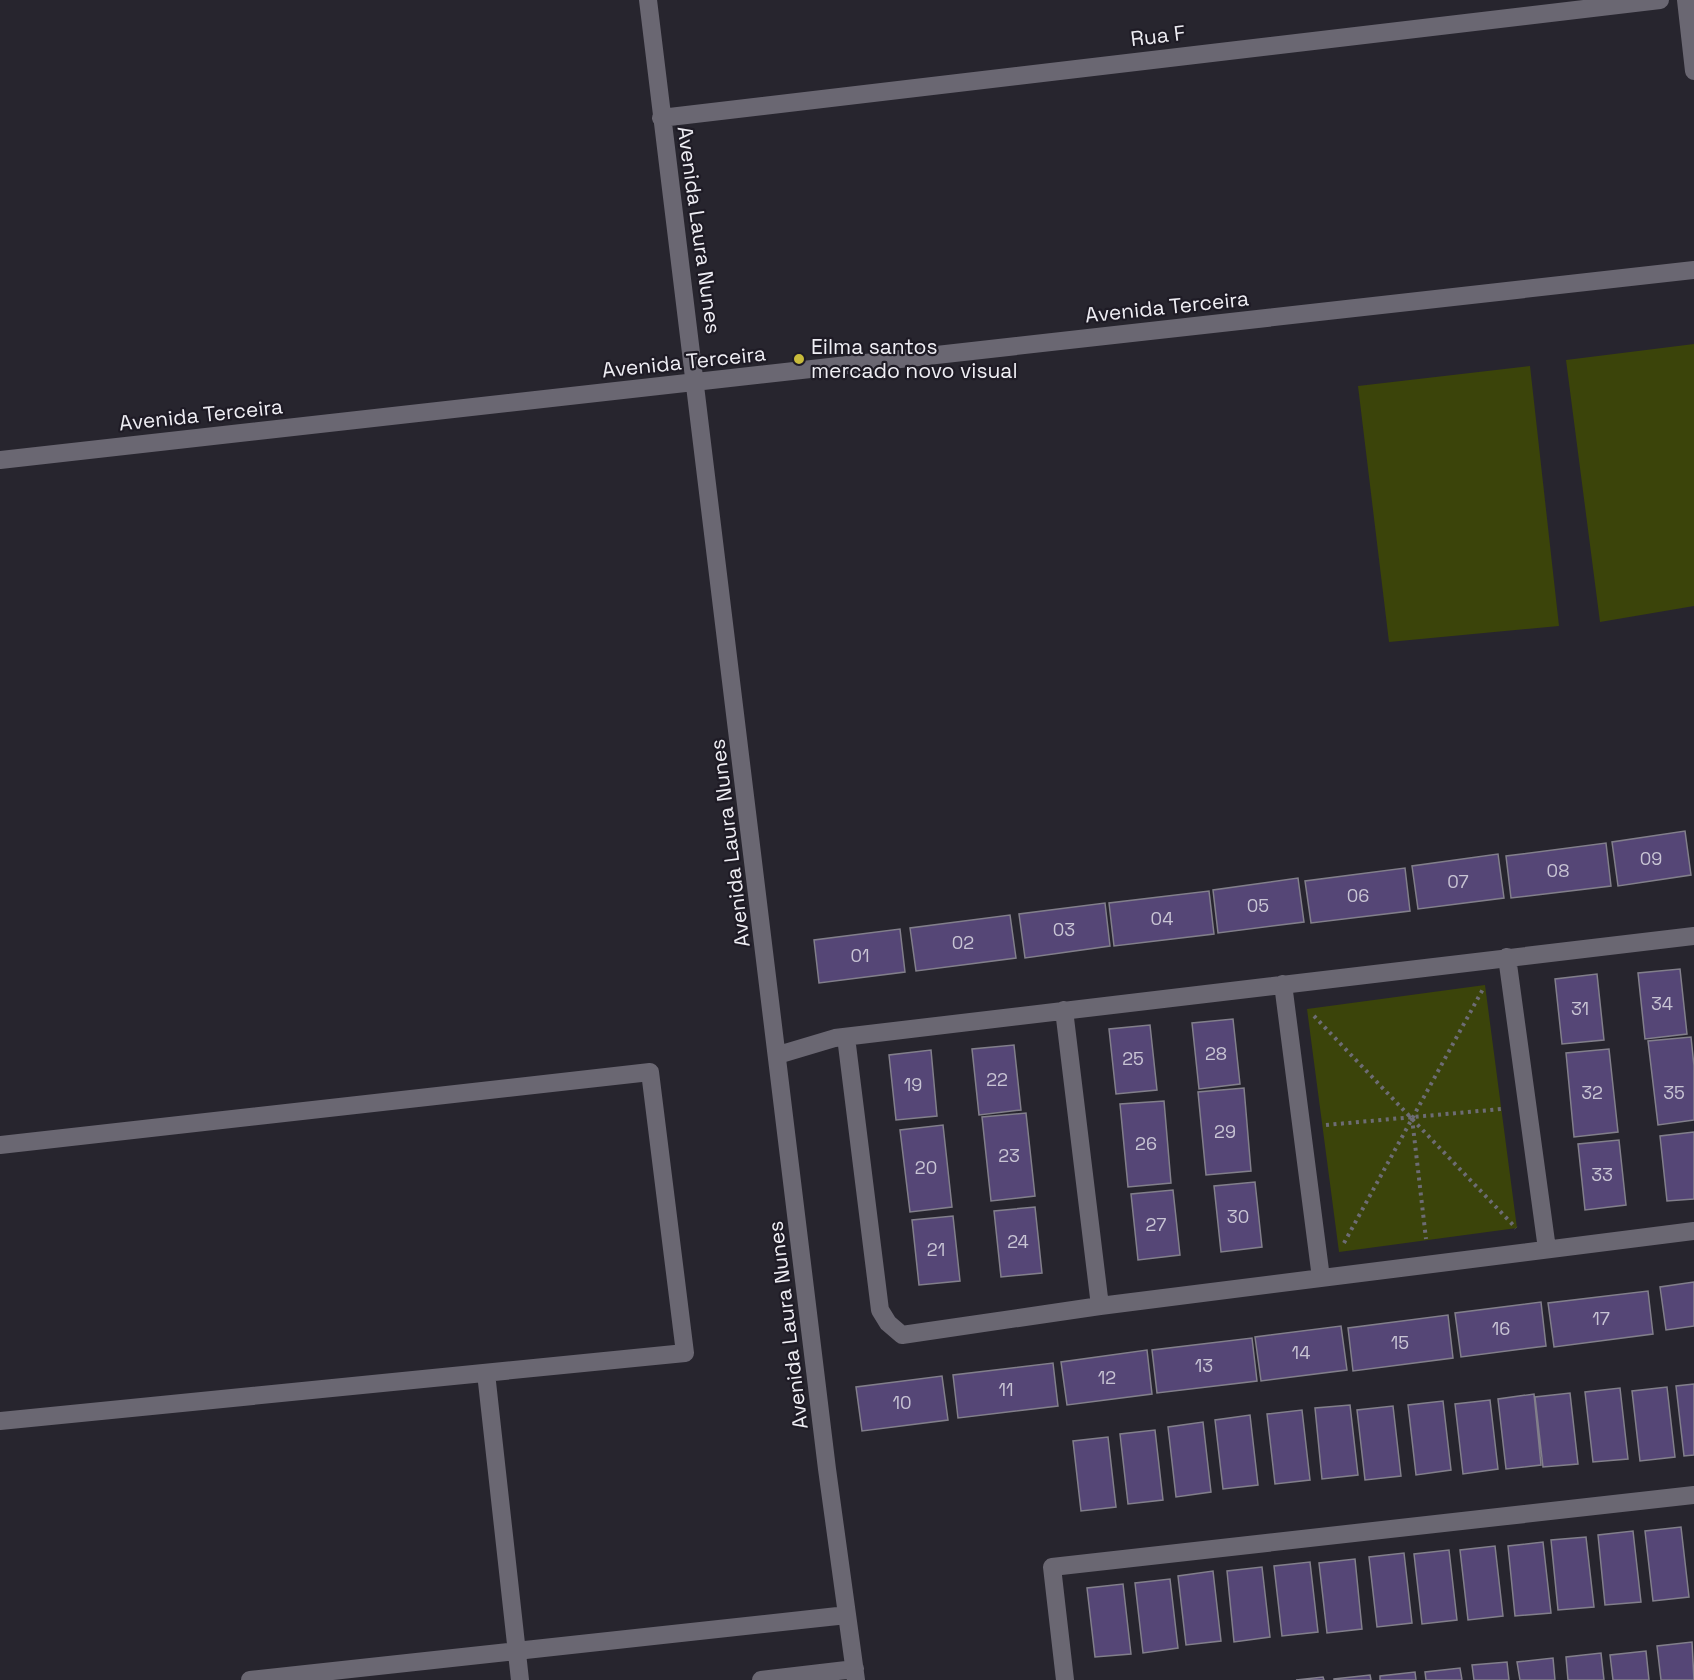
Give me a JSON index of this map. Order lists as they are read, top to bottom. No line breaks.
{"streets":{"street":["Rua F","Avenida Laura Nunes","Avenida Terceira"]},"crossings":[["Rua F","Avenida Laura Nunes"],["Avenida Laura Nunes","Avenida Terceira"]],"places":["Eilma santos mercado novo visual"],"house_numbers":["09","08","07","06","05","04","03","02","01","34","31","28","25","22","19","32","35","29","26","23","20","33","30","27","24","21","17","16","15","14","13","12","11","10"]}
